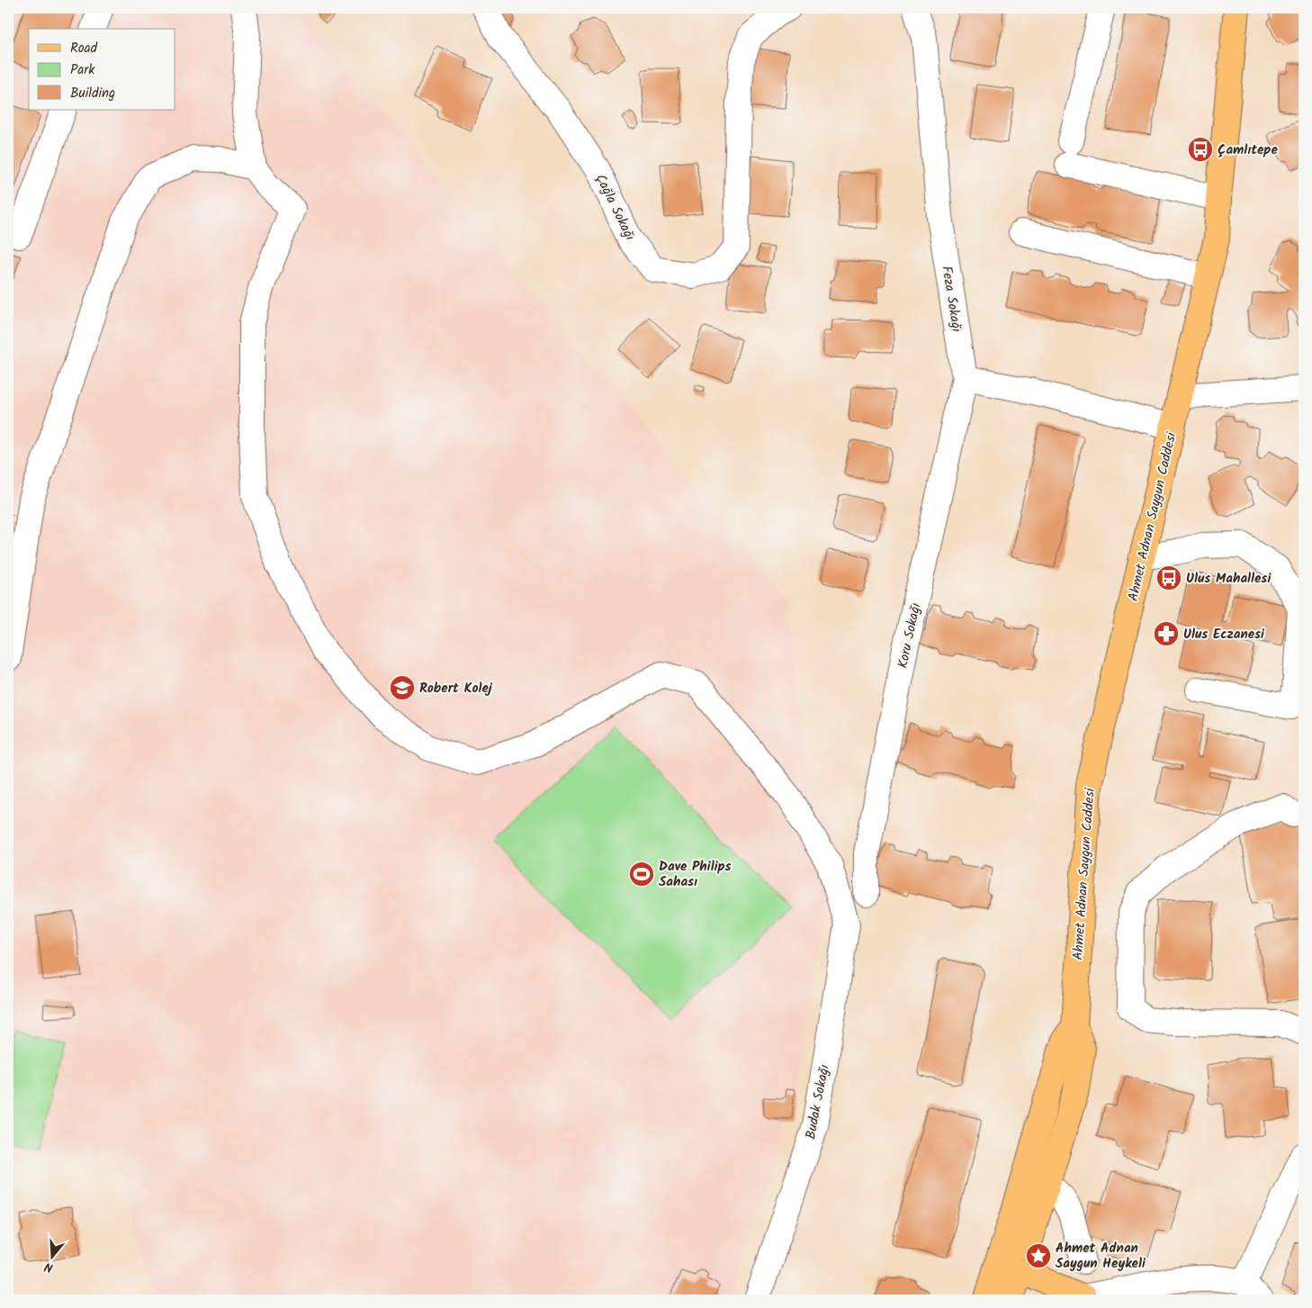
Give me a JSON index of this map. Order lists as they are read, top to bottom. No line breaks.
{"streets":{"main road":["Ahmet Adnan Saygun Caddesi"],"street":["Çağla Sokağı","Feza Sokağı","Koru Sokağı","Budak Sokağı"]},"crossings":[["Feza Sokağı","Koru Sokağı"]],"places":{"bus stop":["Çamlıtepe","Ulus Mahallesi"],"pharmacy":["Ulus Eczanesi"],"school or university":["Robert Kolej"],"sports":["Dave Philips Sahası"],"place":["Ahmet Adnan Saygun Heykeli"]},"legend":["Road","Park","Building"],"north":"bottom"}
